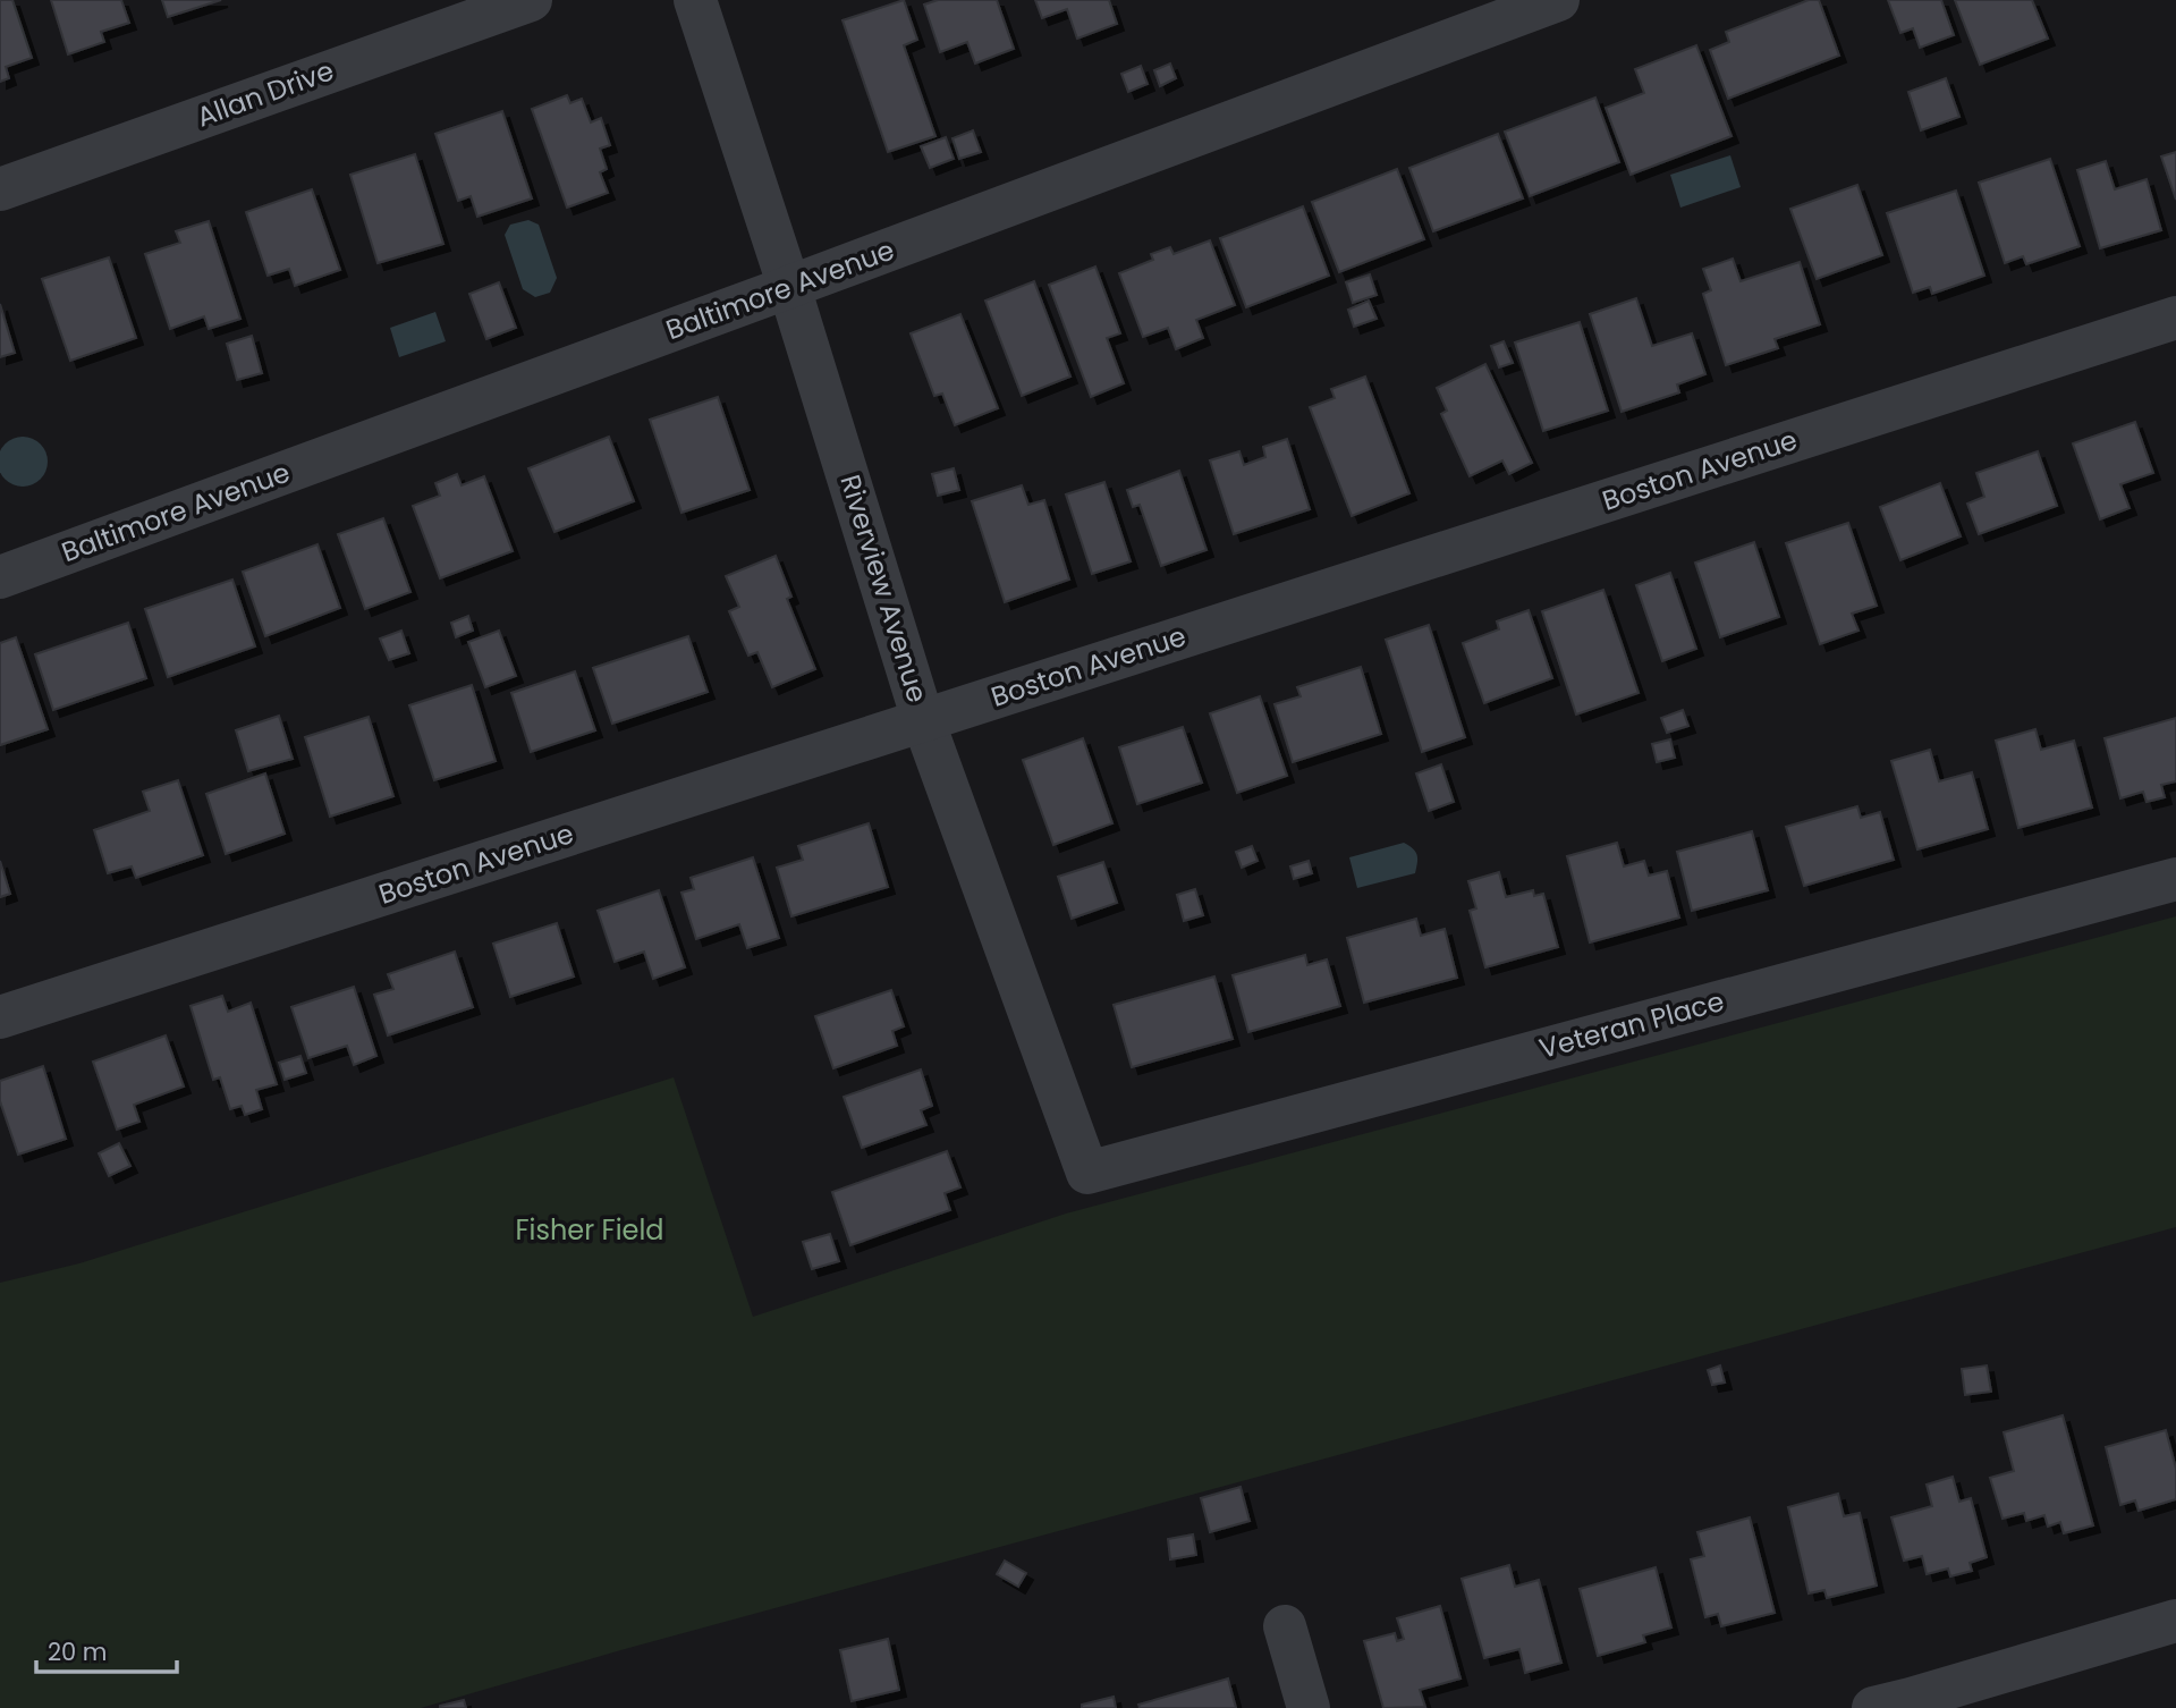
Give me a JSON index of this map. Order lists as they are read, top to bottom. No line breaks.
{"streets":{"street":["Allan Drive","Baltimore Avenue","Boston Avenue","Riverview Avenue","Veteran Place"]},"crossings":[["Baltimore Avenue","Riverview Avenue"],["Boston Avenue","Riverview Avenue"],["Riverview Avenue","Veteran Place"]],"parks":["Fisher Field"],"scale_bar":"20 m"}
